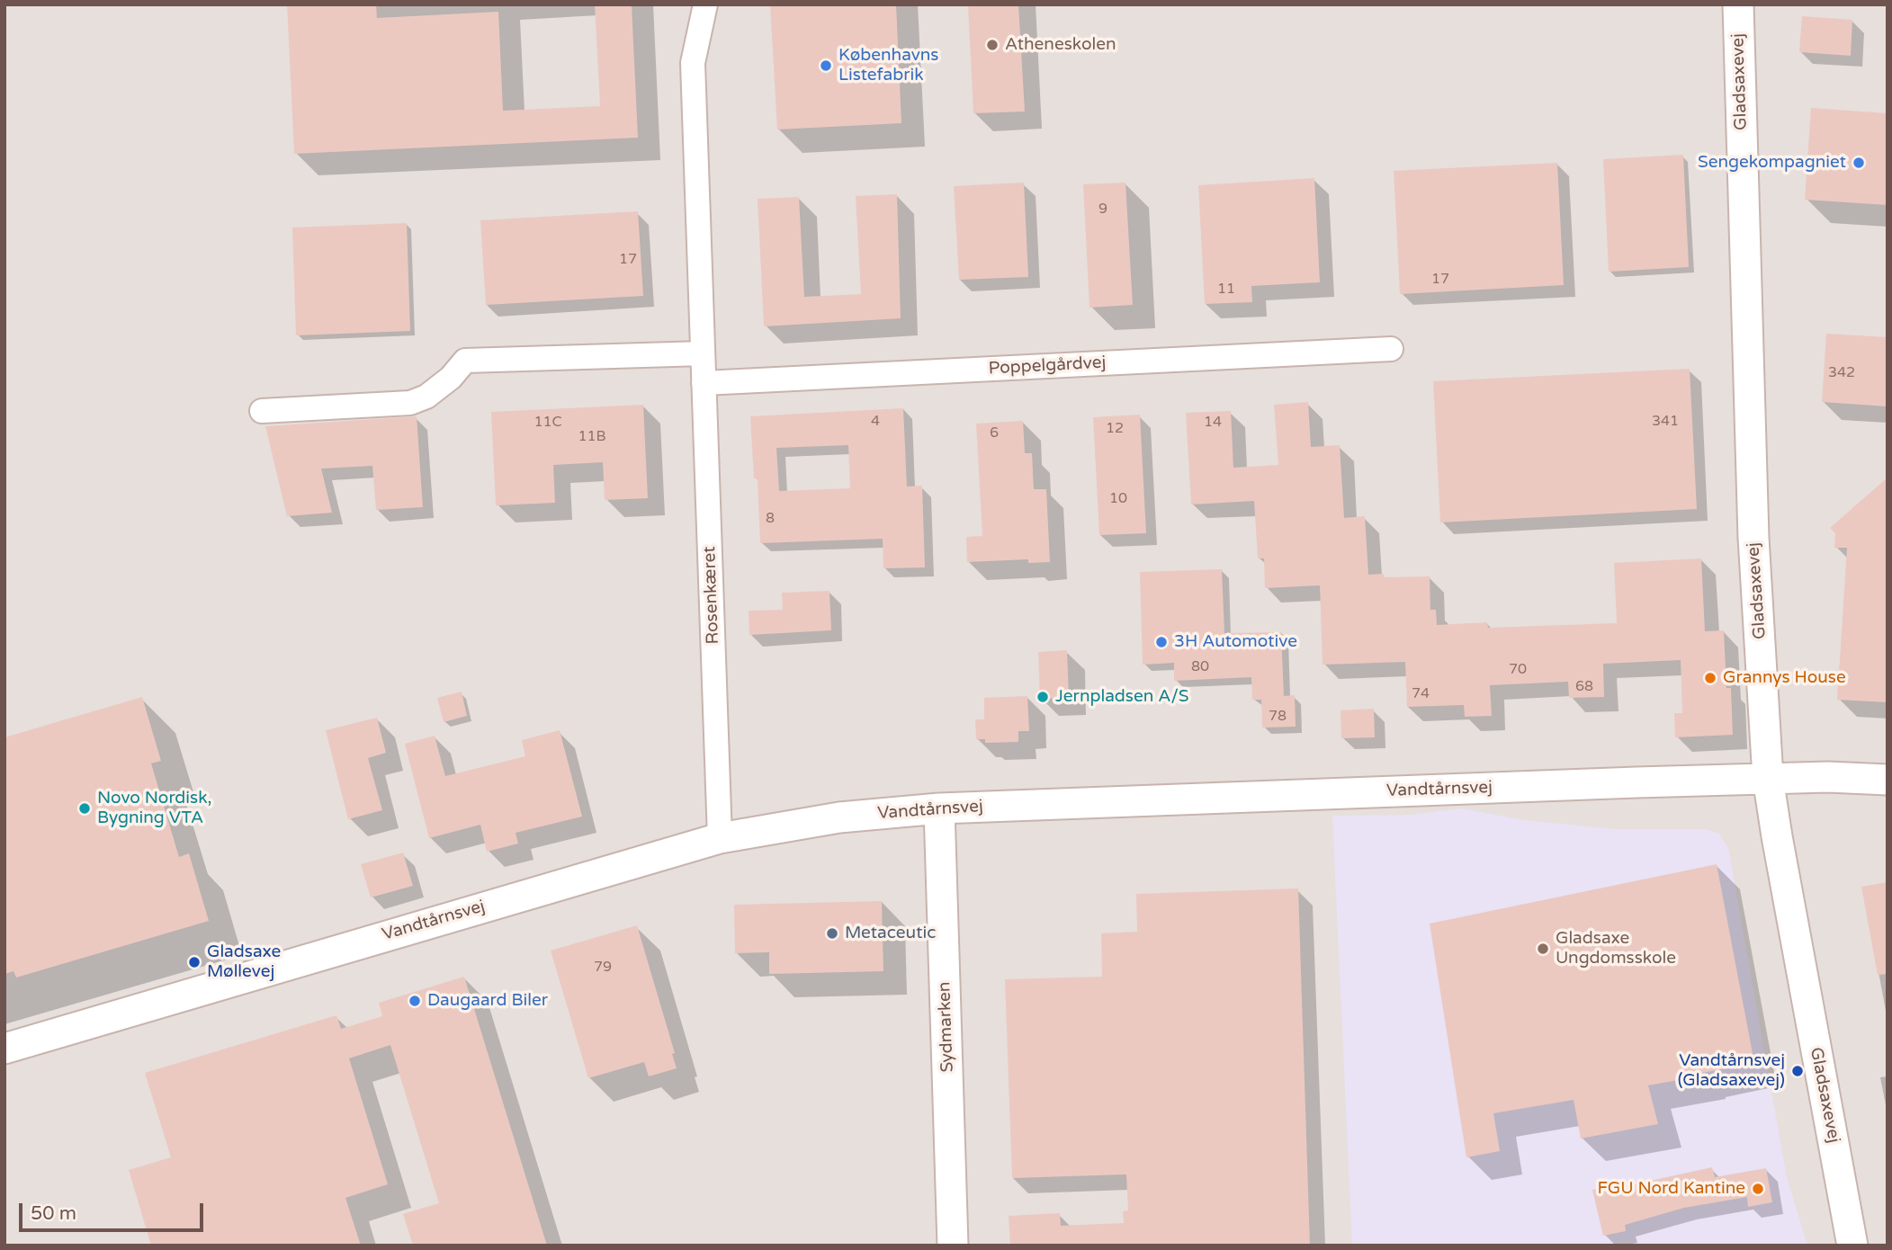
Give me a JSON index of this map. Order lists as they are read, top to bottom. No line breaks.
{"streets":{"street":["Gladsaxevej","Poppelgårdvej","Rosenkæret","Vandtårnsvej","Sydmarken"]},"crossings":[["Gladsaxevej","Vandtårnsvej"],["Poppelgårdvej","Rosenkæret"],["Rosenkæret","Vandtårnsvej"],["Vandtårnsvej","Sydmarken"]],"places":["Atheneskolen","Københavns Listefabrik","Sengekompagniet","3H Automotive","Grannys House","Jernpladsen A/S","Novo Nordisk, Bygning VTA","Metaceutic","Gladsaxe Ungdomsskole","Gladsaxe Møllevej","Daugaard Biler","Vandtårnsvej (Gladsaxevej)","FGU Nord Kantine"],"house_numbers":["9","17","17","11","342","4","341","11C","14","12","6","11B","10","8","80","70","68","74","78","79"],"scale_bar":"50 m"}
